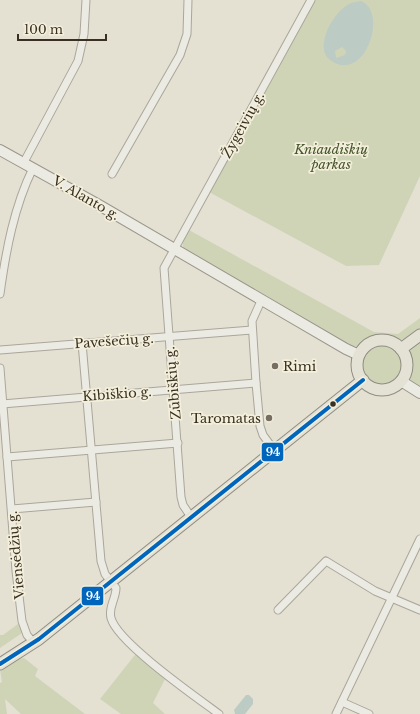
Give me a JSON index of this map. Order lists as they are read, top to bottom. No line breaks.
{"streets":{"main road":["V. Alanto g."],"street":["Žygeivių g.","Pavešečių g.","Zūbiškių g.","Kibiškio g.","Viensėdžių g."]},"crossings":[["Žygeivių g.","V. Alanto g."],["Žygeivių g.","Zūbiškių g."],["V. Alanto g.","Zūbiškių g."],["Pavešečių g.","Zūbiškių g."],["Zūbiškių g.","Kibiškio g."],["Kibiškio g.","Viensėdžių g."]],"parks":["Kniaudiškių parkas"],"places":["Rimi","Taromatas"],"lines":["transit line 94"],"scale_bar":"100 m"}
